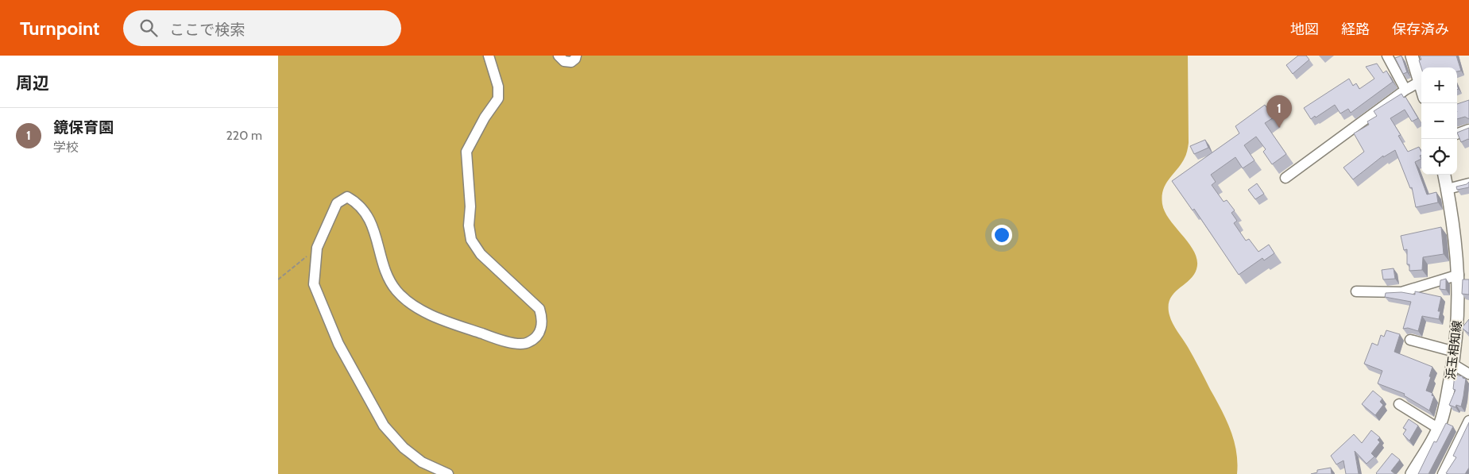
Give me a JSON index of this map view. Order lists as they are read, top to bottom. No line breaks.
{"streets":{"main road":["浜玉相知線"]},"page":{"header":"Turnpoint","search":"ここで検索","nav":["地図","経路","保存済み"],"heading":"周辺","map_buttons":["+","−"],"pins":"1","list":[{"mark":"1","name":"鏡保育園","note":"学校","value":"220 m"}]}}
